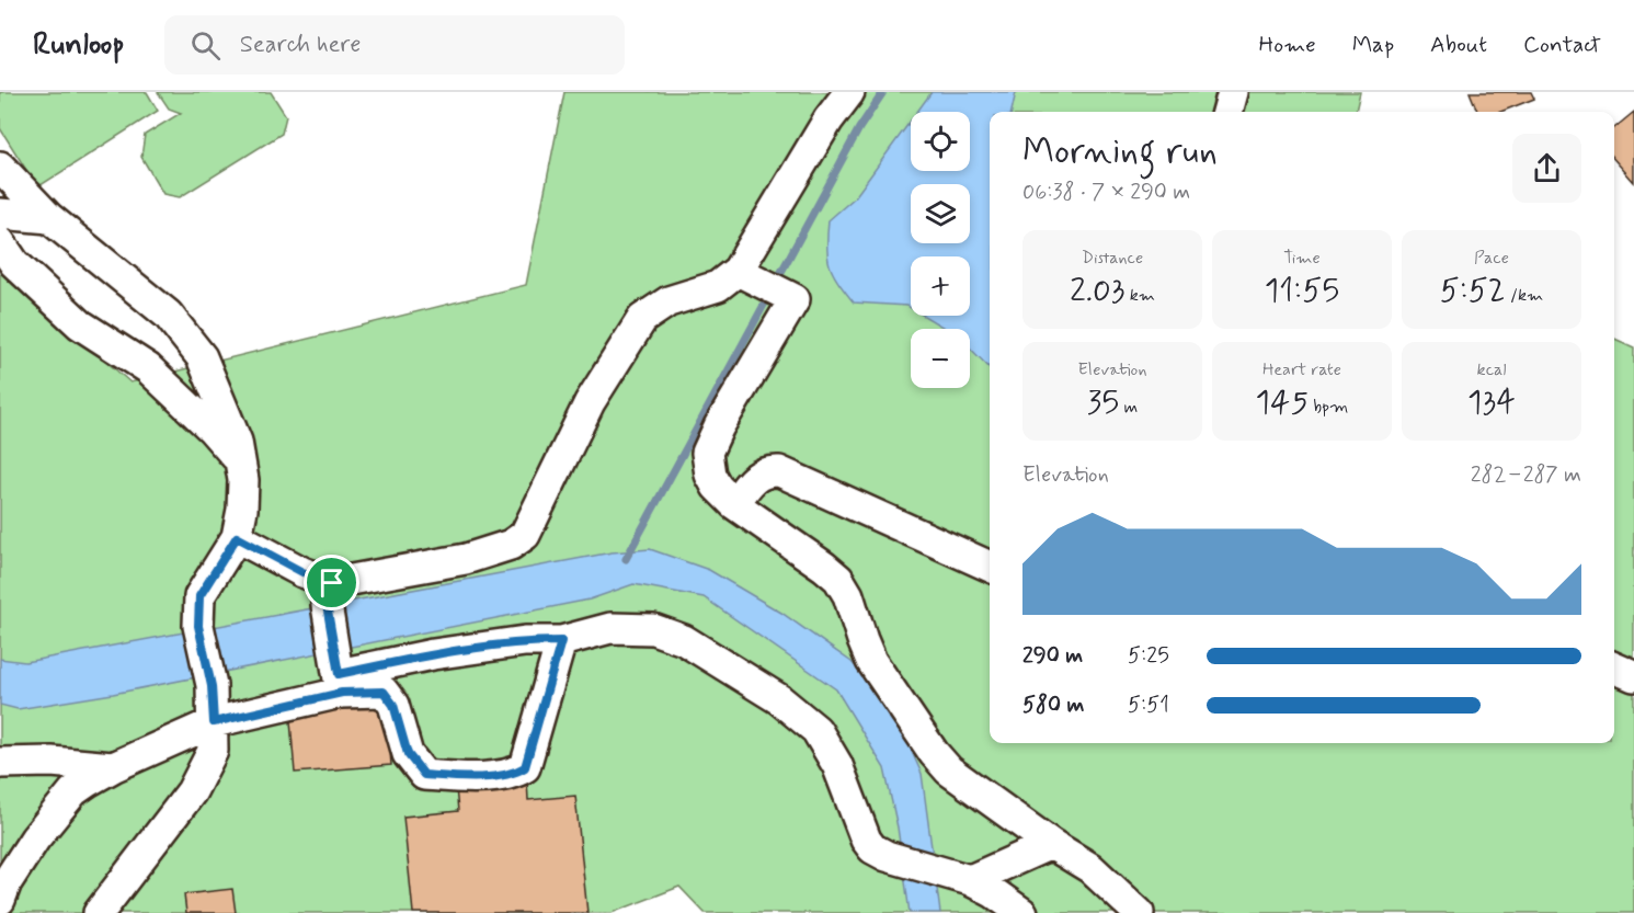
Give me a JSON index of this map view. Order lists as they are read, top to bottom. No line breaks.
{"page":{"header":"Runloop","search":"Search here","nav":["Home","Map","About","Contact"],"map_buttons":["+","−"],"heading":["Morning run","06:38 · 7 × 290 m"],"stats":[["Distance","2.03 km"],["Time","11:55"],["Pace","5:52 /km"],["Elevation","35 m"],["Heart rate","145 bpm"],["kcal","134"]],"chart":["Elevation","282–287 m"],"list":[{"name":"290 m","note":"5:25"},{"name":"580 m","note":"5:51"}]}}
